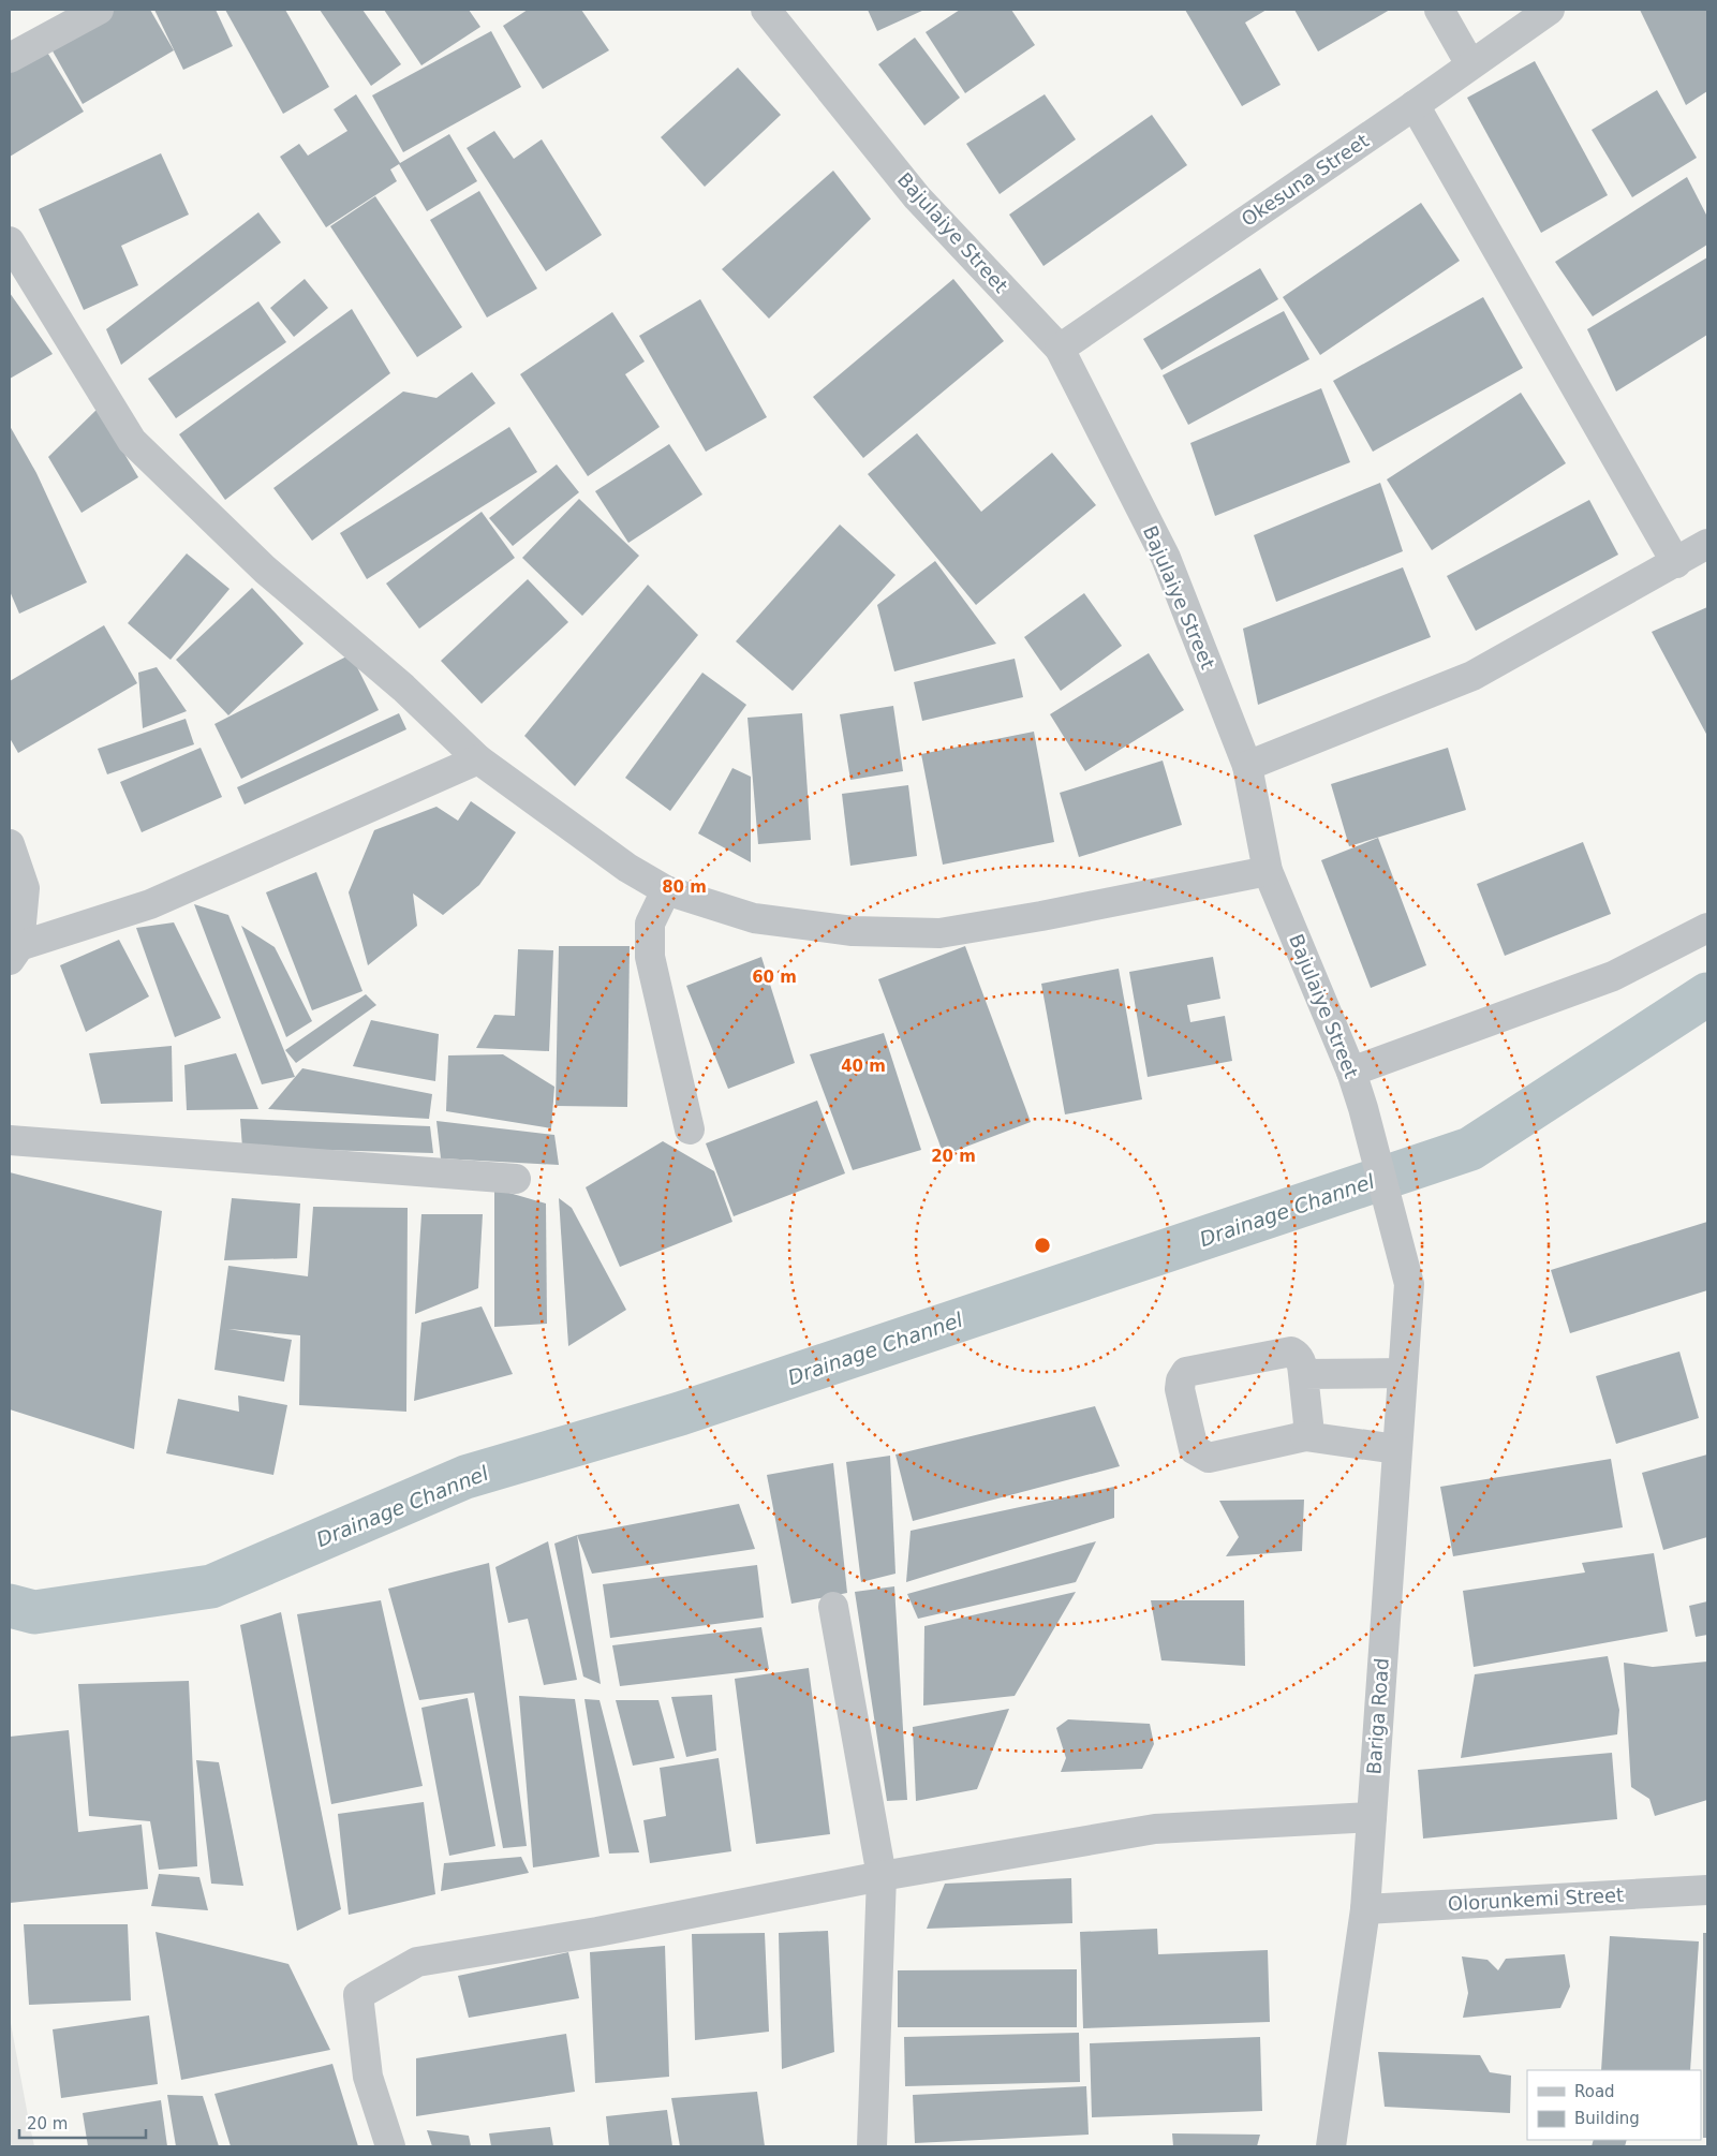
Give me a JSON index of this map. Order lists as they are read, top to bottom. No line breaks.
{"streets":{"street":["Okesuna Street","Bajulaiye Street","Bariga Road","Olorunkemi Street"]},"crossings":[["Okesuna Street","Bajulaiye Street"],["Bajulaiye Street","Bariga Road"],["Bariga Road","Olorunkemi Street"]],"water":["Drainage Channel"],"legend":["Road","Building"],"scale_bar":"20 m","rings":["80 m","60 m","40 m","20 m"]}
